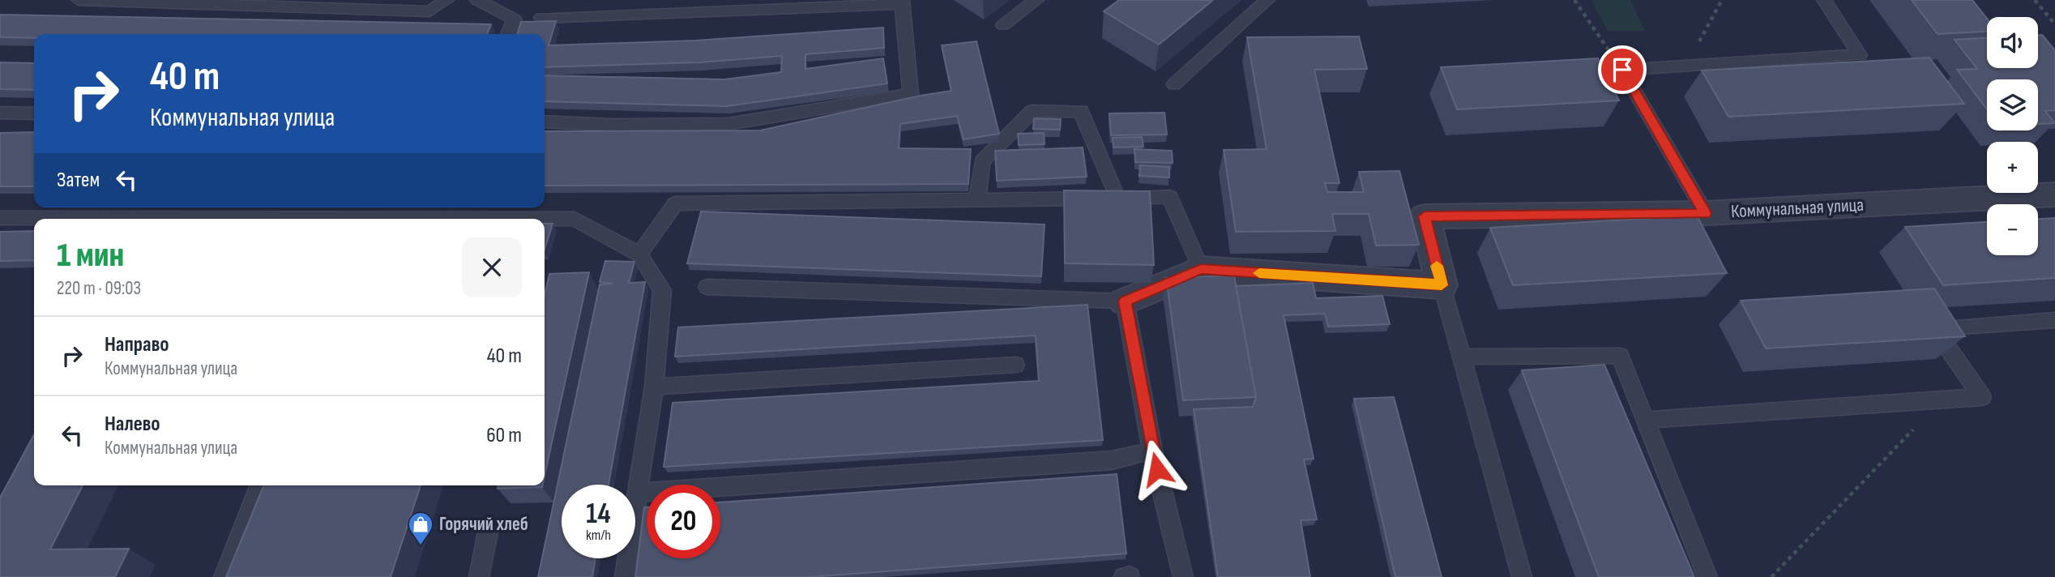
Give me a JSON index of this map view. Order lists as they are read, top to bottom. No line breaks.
{"streets":{"street":["Коммунальная улица"]},"places":{"shop":["Горячий хлеб"]},"page":{"map_buttons":["+","−"],"turn":["40 m","Коммунальная улица"],"then":"Затем","heading":["1 мин","220 m · 09:03"],"list":[{"name":"Направо","note":"Коммунальная улица","value":"40 m"},{"name":"Налево","note":"Коммунальная улица","value":"60 m"}],"speed":"14 km/h","limit":"20"}}
